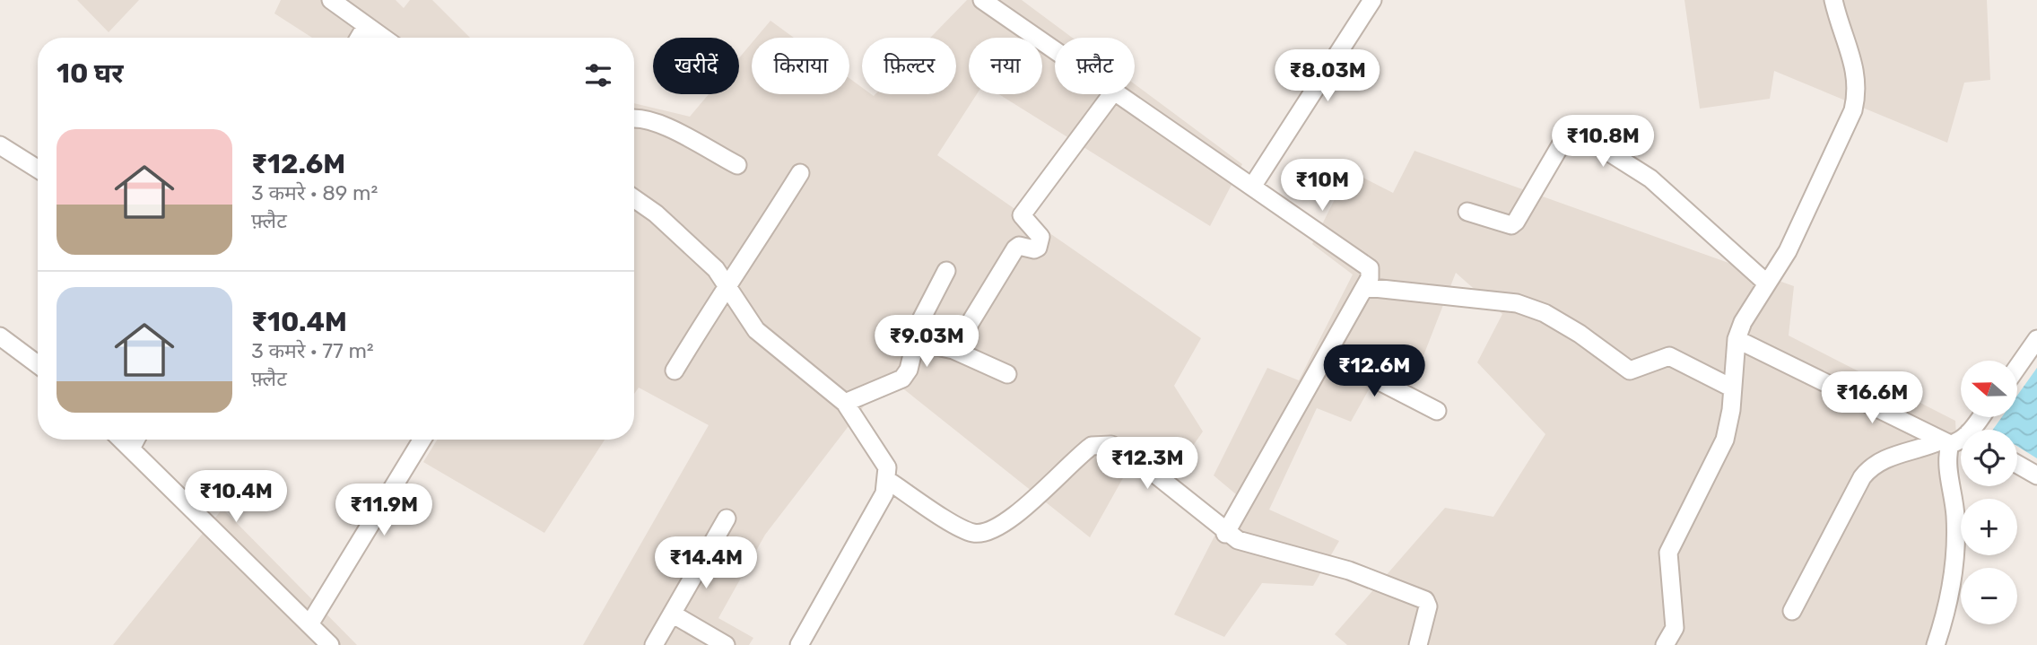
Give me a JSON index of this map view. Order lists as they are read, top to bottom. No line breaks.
{"north":"left","page":{"chip":["खरीदें","किराया","फ़िल्टर","नया","फ़्लैट"],"heading":"10 घर","price":["₹8.03M","₹10.8M","₹10M","₹9.03M","₹12.6M","₹16.6M","₹12.3M","₹10.4M","₹11.9M","₹14.4M"],"list":[{"name":"₹12.6M","note":"3 कमरे · 89 m² · फ़्लैट"},{"name":"₹10.4M","note":"3 कमरे · 77 m² · फ़्लैट"}],"map_buttons":["+","−"]}}
